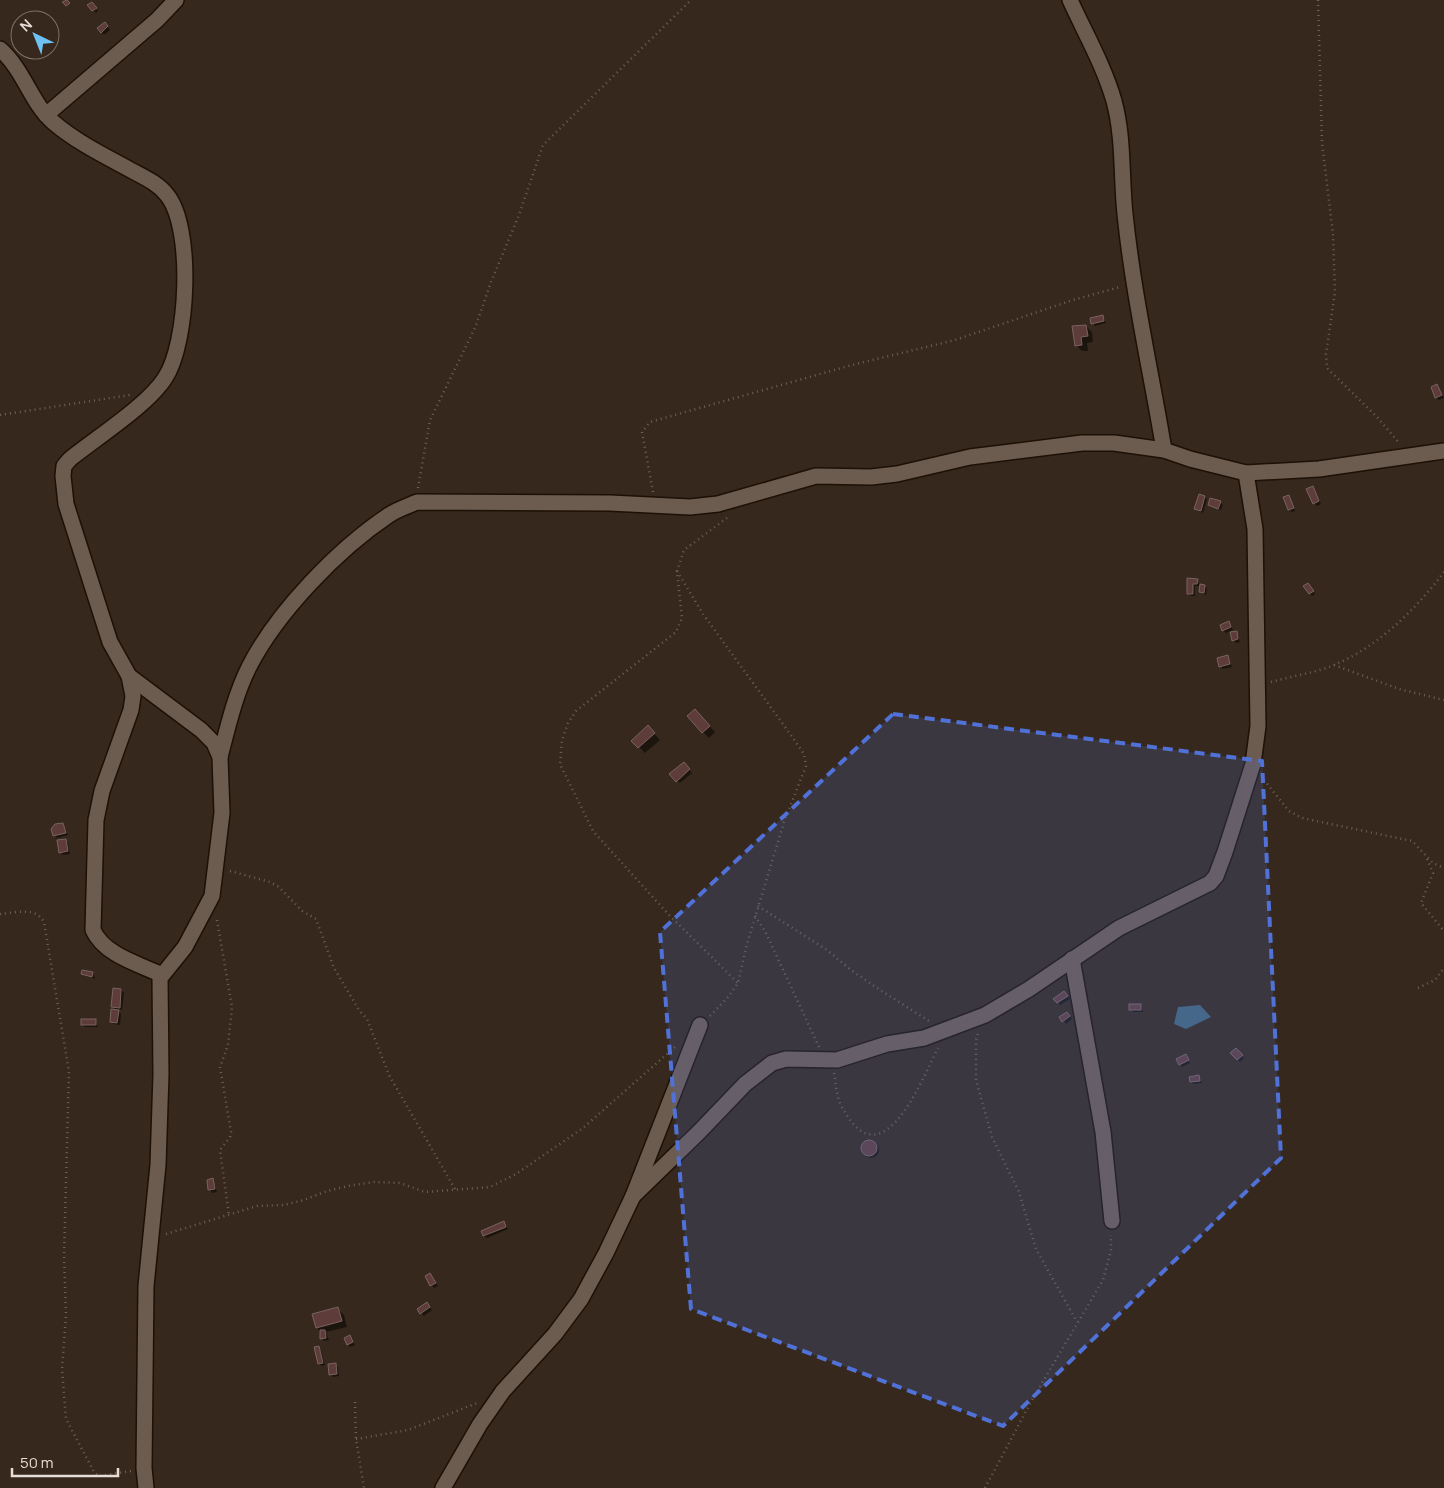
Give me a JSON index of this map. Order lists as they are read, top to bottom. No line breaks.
{"scale_bar":"50 m","north":"top left"}
